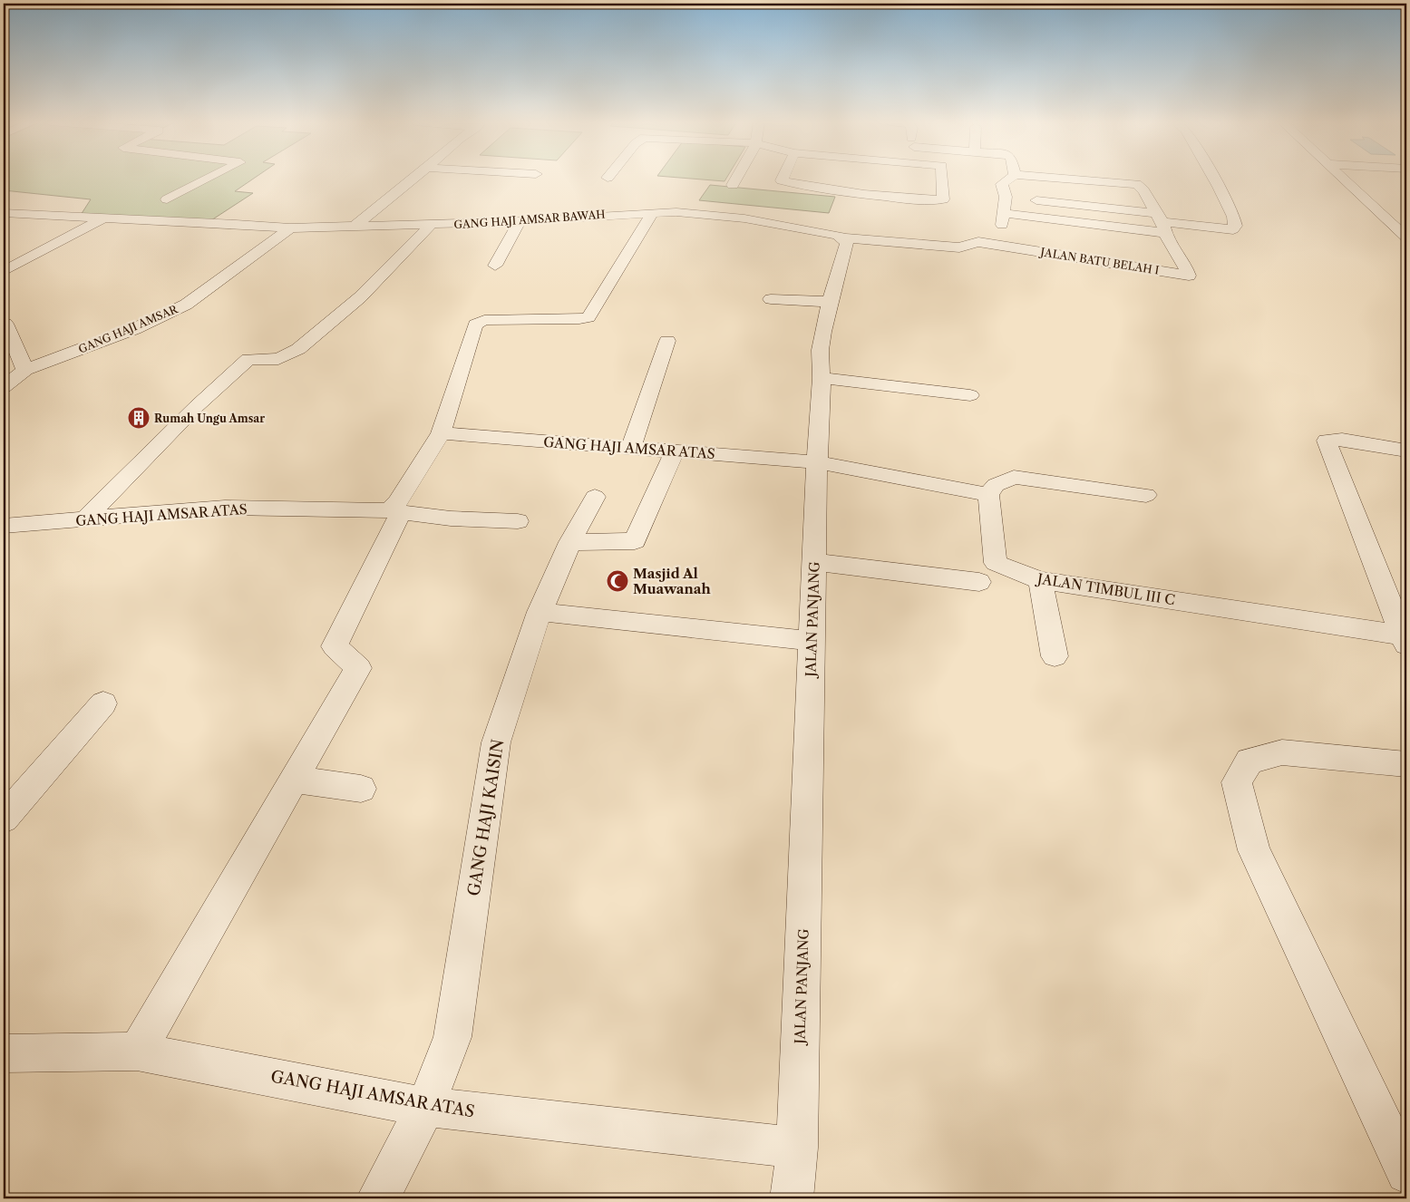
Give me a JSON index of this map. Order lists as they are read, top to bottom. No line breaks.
{"streets":{"street":["GANG HAJI AMSAR BAWAH","JALAN BATU BELAH I","GANG HAJI AMSAR","GANG HAJI AMSAR ATAS","JALAN TIMBUL III C","JALAN PANJANG","GANG HAJI KAISIN"]},"crossings":[["GANG HAJI AMSAR BAWAH","GANG HAJI AMSAR"],["JALAN BATU BELAH I","JALAN PANJANG"],["GANG HAJI AMSAR ATAS","JALAN PANJANG"],["GANG HAJI AMSAR ATAS","GANG HAJI KAISIN"]],"places":{"building":["Rumah Ungu Amsar"],"mosque":["Masjid Al Muawanah"]}}
